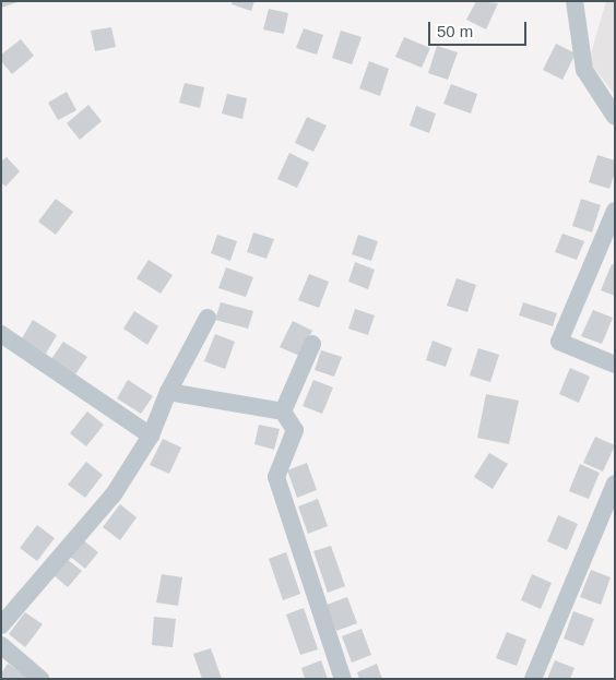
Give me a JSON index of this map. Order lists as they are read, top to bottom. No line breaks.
{"scale_bar":"50 m"}
